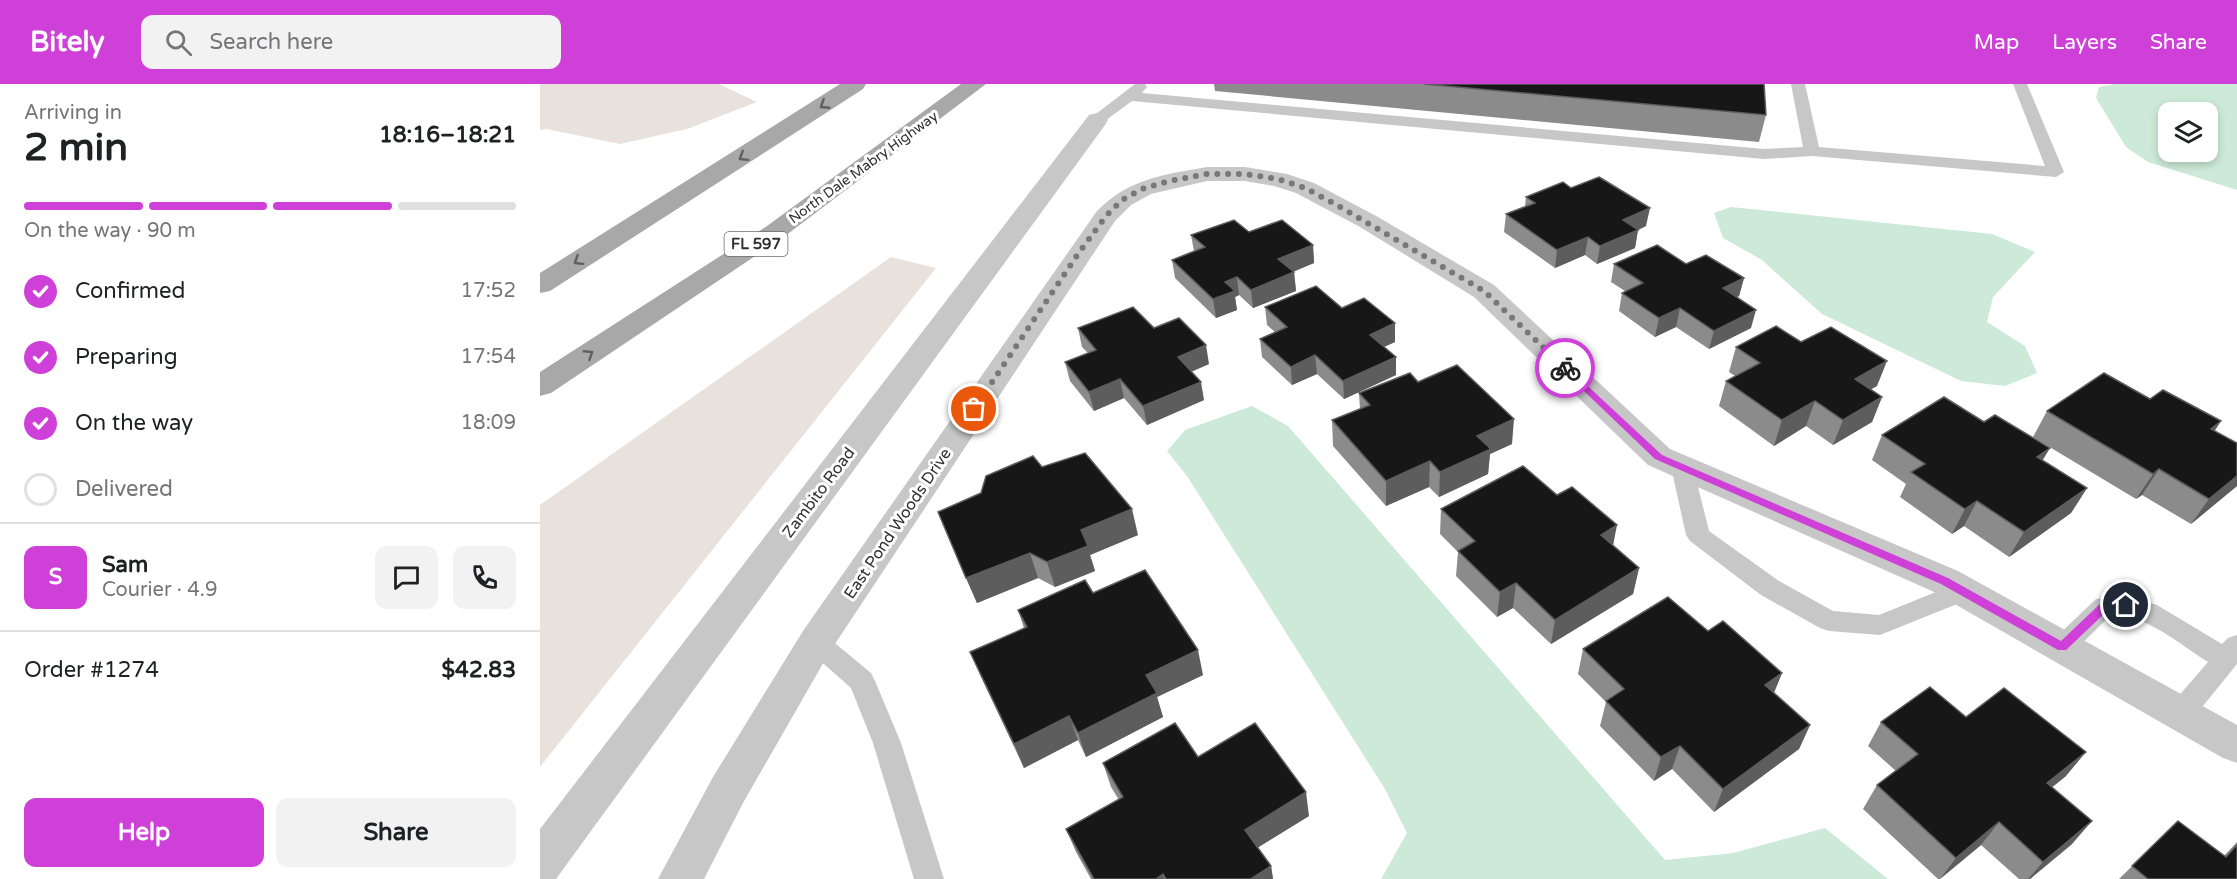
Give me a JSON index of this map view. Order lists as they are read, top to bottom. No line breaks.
{"streets":{"main road":["North Dale Mabry Highway","FL 597"],"street":["Zambito Road","East Pond Woods Drive"]},"page":{"header":"Bitely","search":"Search here","nav":["Map","Layers","Share"],"heading":["2 min","Arriving in","18:16–18:21"],"panel":["Sam","Courier · 4.9","Order #1274","$42.83"],"bar":"On the way · 90 m","list":[["Confirmed","17:52"],["Preparing","17:54"],["On the way","18:09"],"Delivered"],"round":"S","buttons":["Help","Share"]}}
